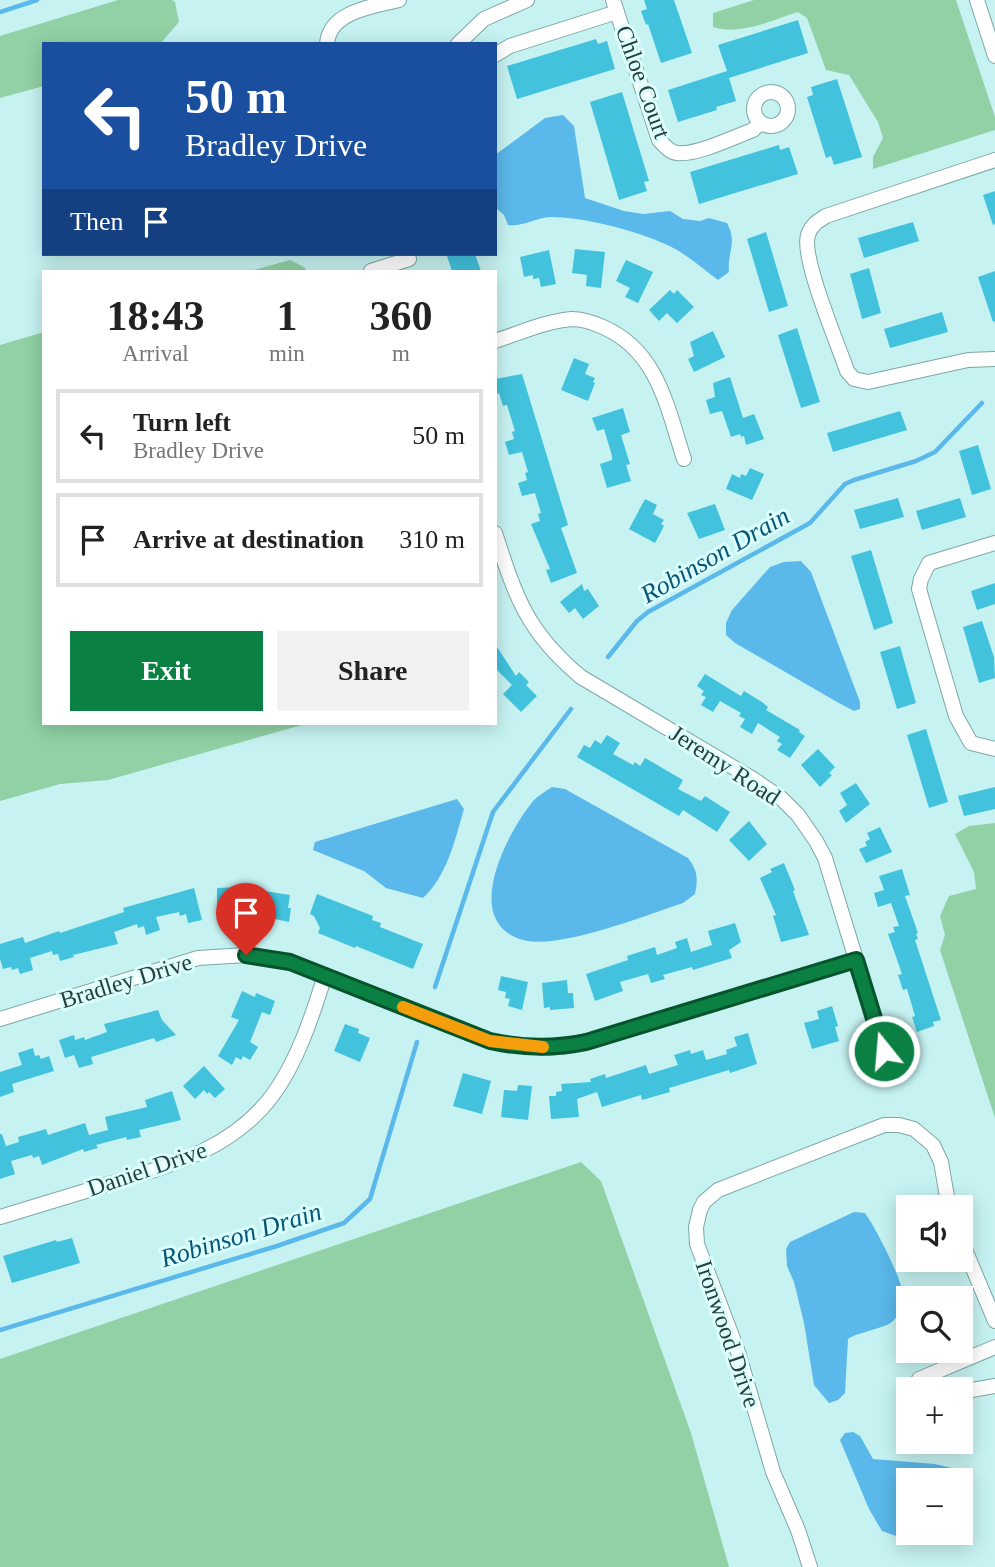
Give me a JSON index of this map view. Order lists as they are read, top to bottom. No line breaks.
{"streets":{"street":["Chloe Court","Jeremy Road","Bradley Drive","Daniel Drive","Ironwood Drive"]},"crossings":[["Jeremy Road","Bradley Drive"],["Bradley Drive","Daniel Drive"]],"water":["Robinson Drain"],"page":{"turn":["50 m","Bradley Drive"],"then":"Then","eta":["18:43","Arrival","1","min","360","m"],"list":[{"name":"Turn left","note":"Bradley Drive","value":"50 m"},{"name":"Arrive at destination","value":"310 m"}],"buttons":["Exit","Share"],"map_buttons":["+","−"]}}
